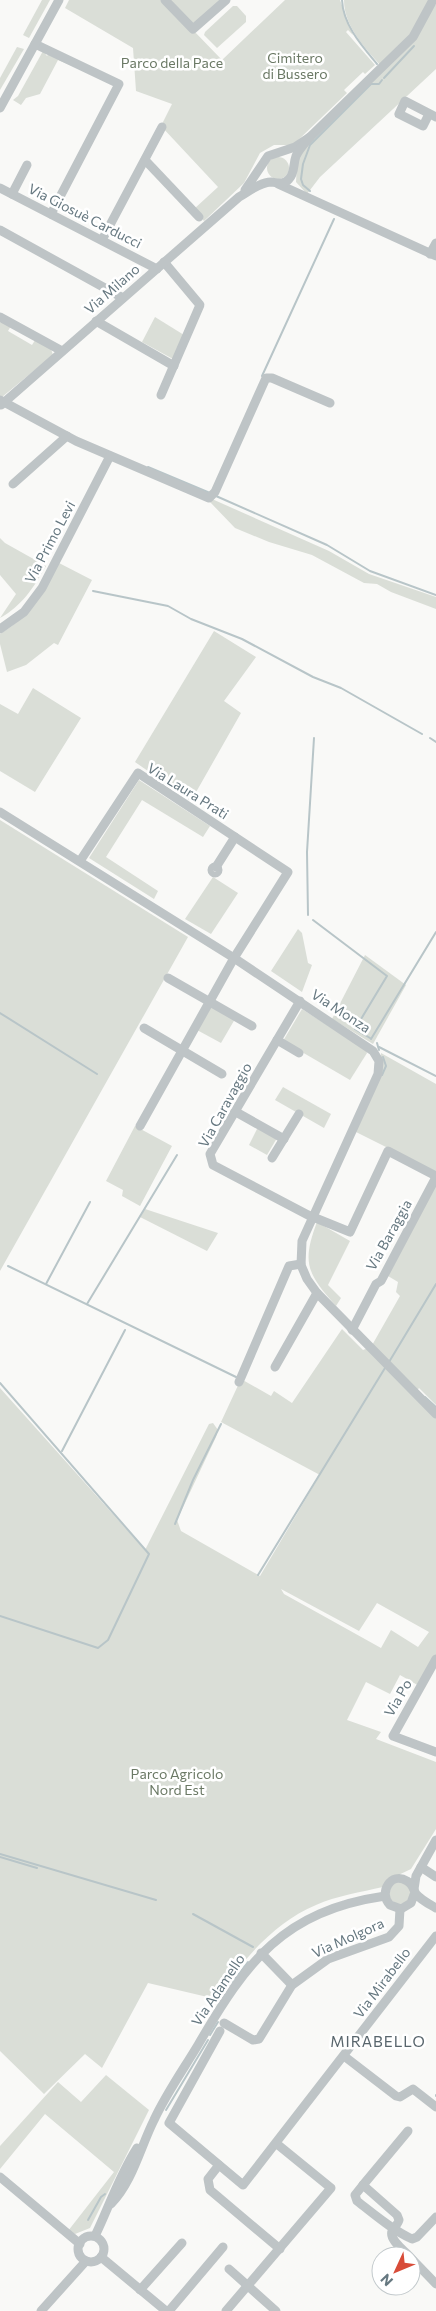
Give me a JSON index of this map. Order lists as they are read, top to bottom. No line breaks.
{"streets":{"street":["Via Giosuè Carducci","Via Milano","Via Primo Levi","Via Laura Prati","Via Monza","Via Caravaggio","Via Baraggia","Via Po","Via Molgora","Via Mirabello","Via Adamello"]},"crossings":[["Via Giosuè Carducci","Via Milano"],["Via Laura Prati","Via Monza"],["Via Monza","Via Caravaggio"],["Via Caravaggio","Via Baraggia"],["Via Molgora","Via Mirabello"],["Via Molgora","Via Adamello"]],"districts":["MIRABELLO"],"parks":["Cimitero di Bussero","Parco della Pace","Parco Agricolo Nord Est"],"north":"bottom left"}
